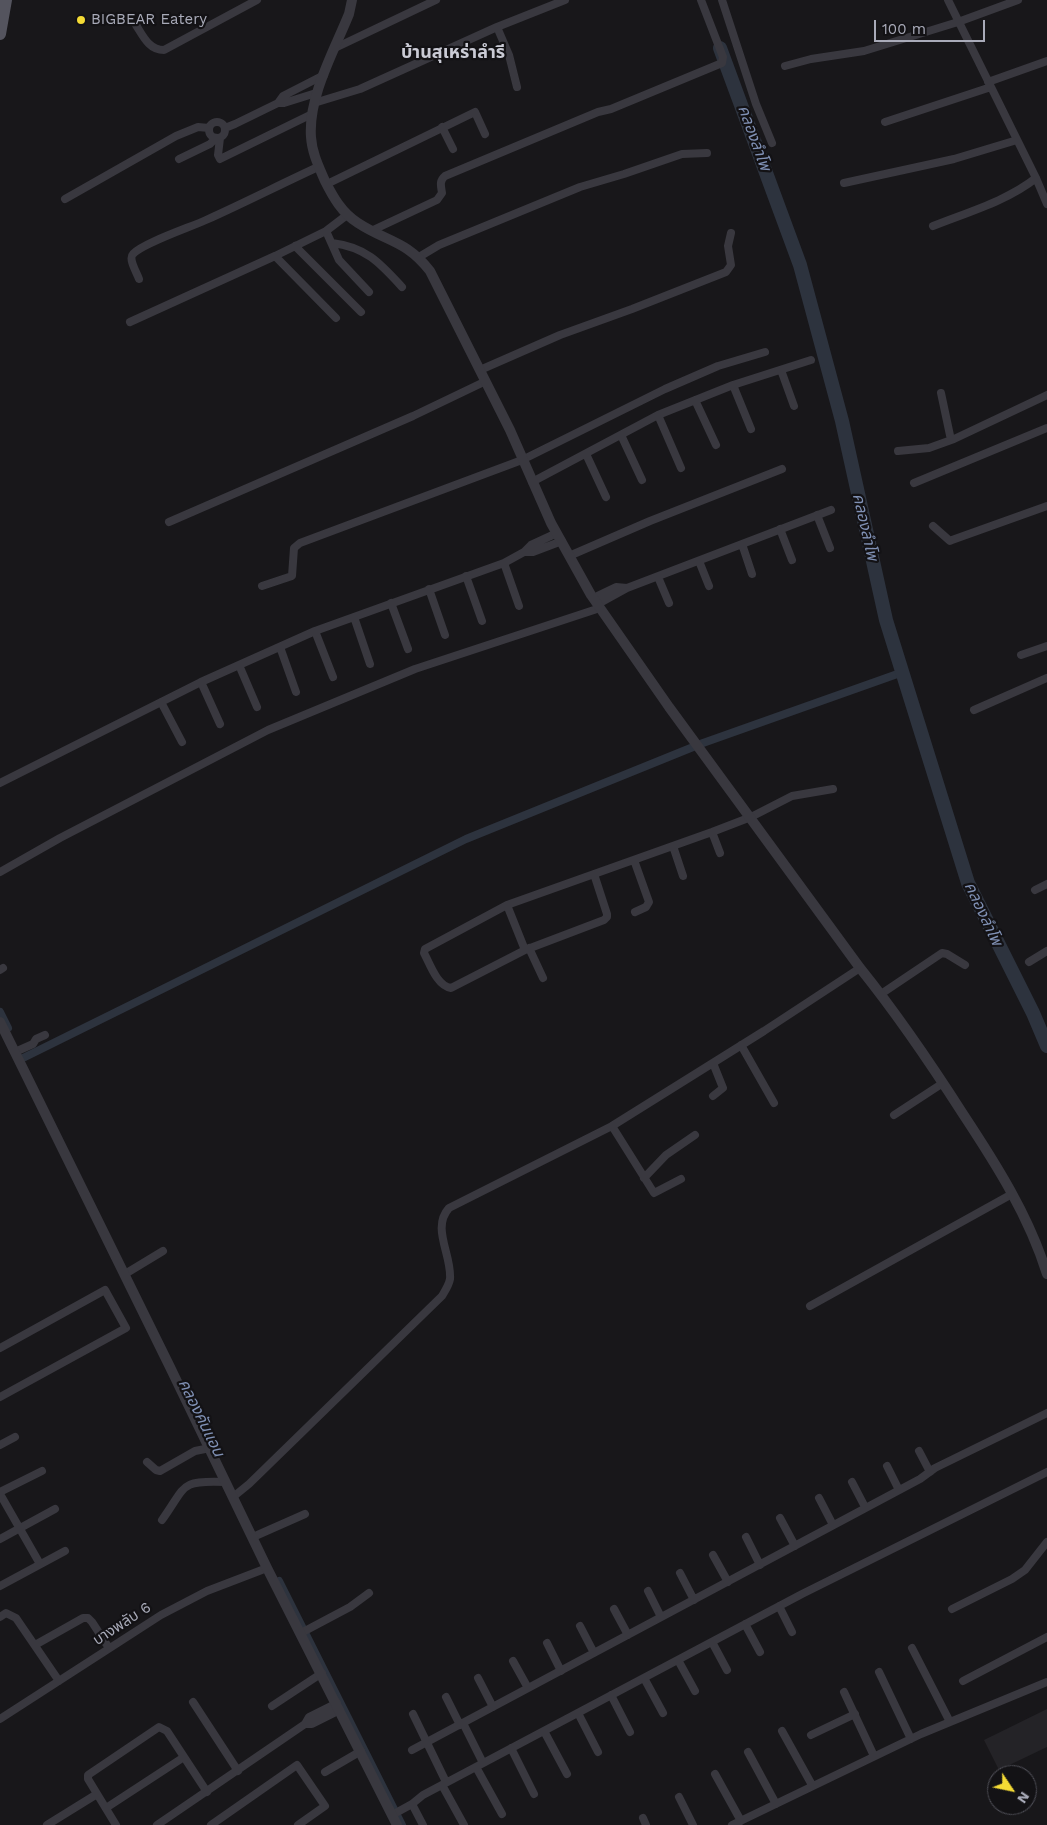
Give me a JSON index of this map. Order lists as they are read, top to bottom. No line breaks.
{"streets":{"street":["บางพลับ 6"]},"districts":["บ้านสุเหร่าลำรี"],"water":["คลองลำโพ","คลองคันแอน"],"places":["BIGBEAR Eatery"],"scale_bar":"100 m","north":"bottom right"}
